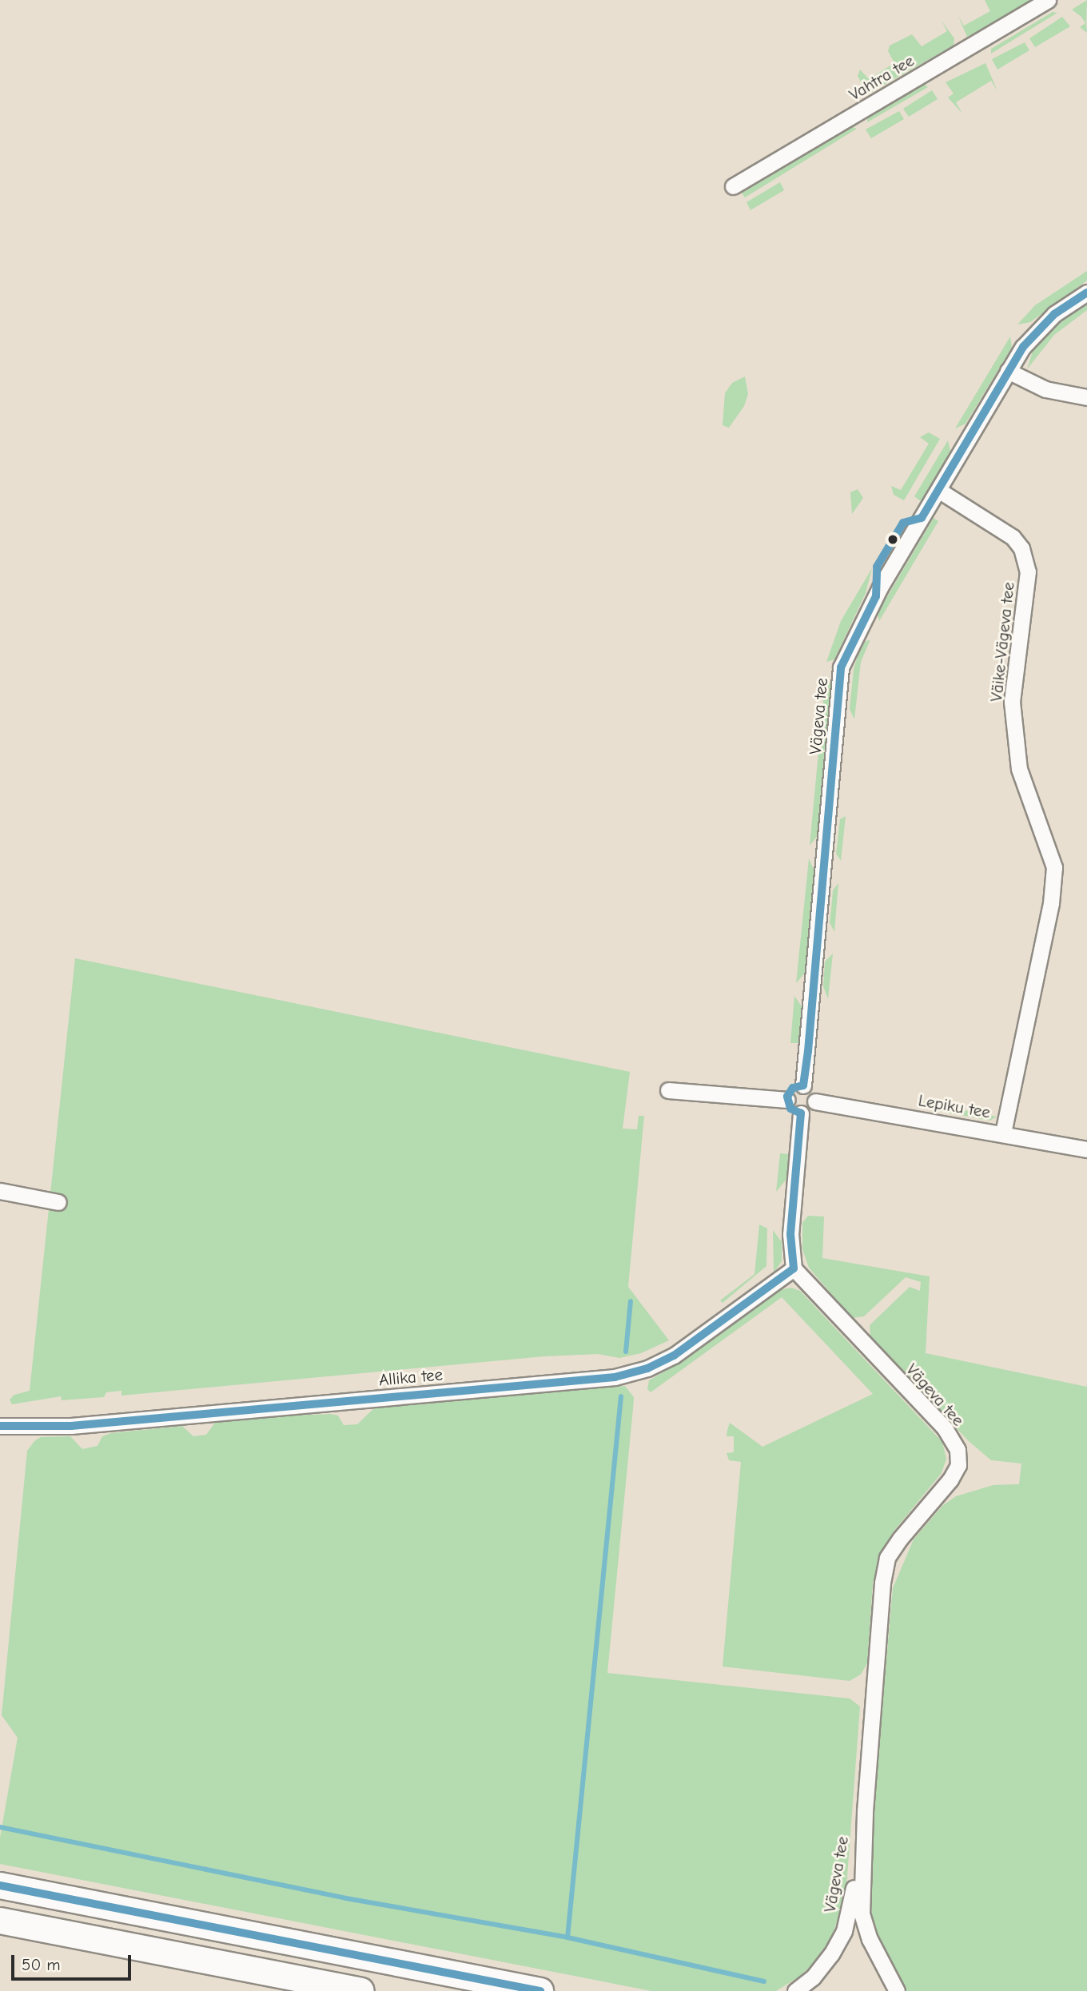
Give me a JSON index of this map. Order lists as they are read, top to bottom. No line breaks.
{"streets":{"street":["Vahtra tee","Väike-Vägeva tee","Vägeva tee","Lepiku tee","Allika tee"]},"crossings":[["Väike-Vägeva tee","Vägeva tee"],["Väike-Vägeva tee","Lepiku tee"],["Vägeva tee","Lepiku tee"],["Vägeva tee","Allika tee"]],"scale_bar":"50 m"}
